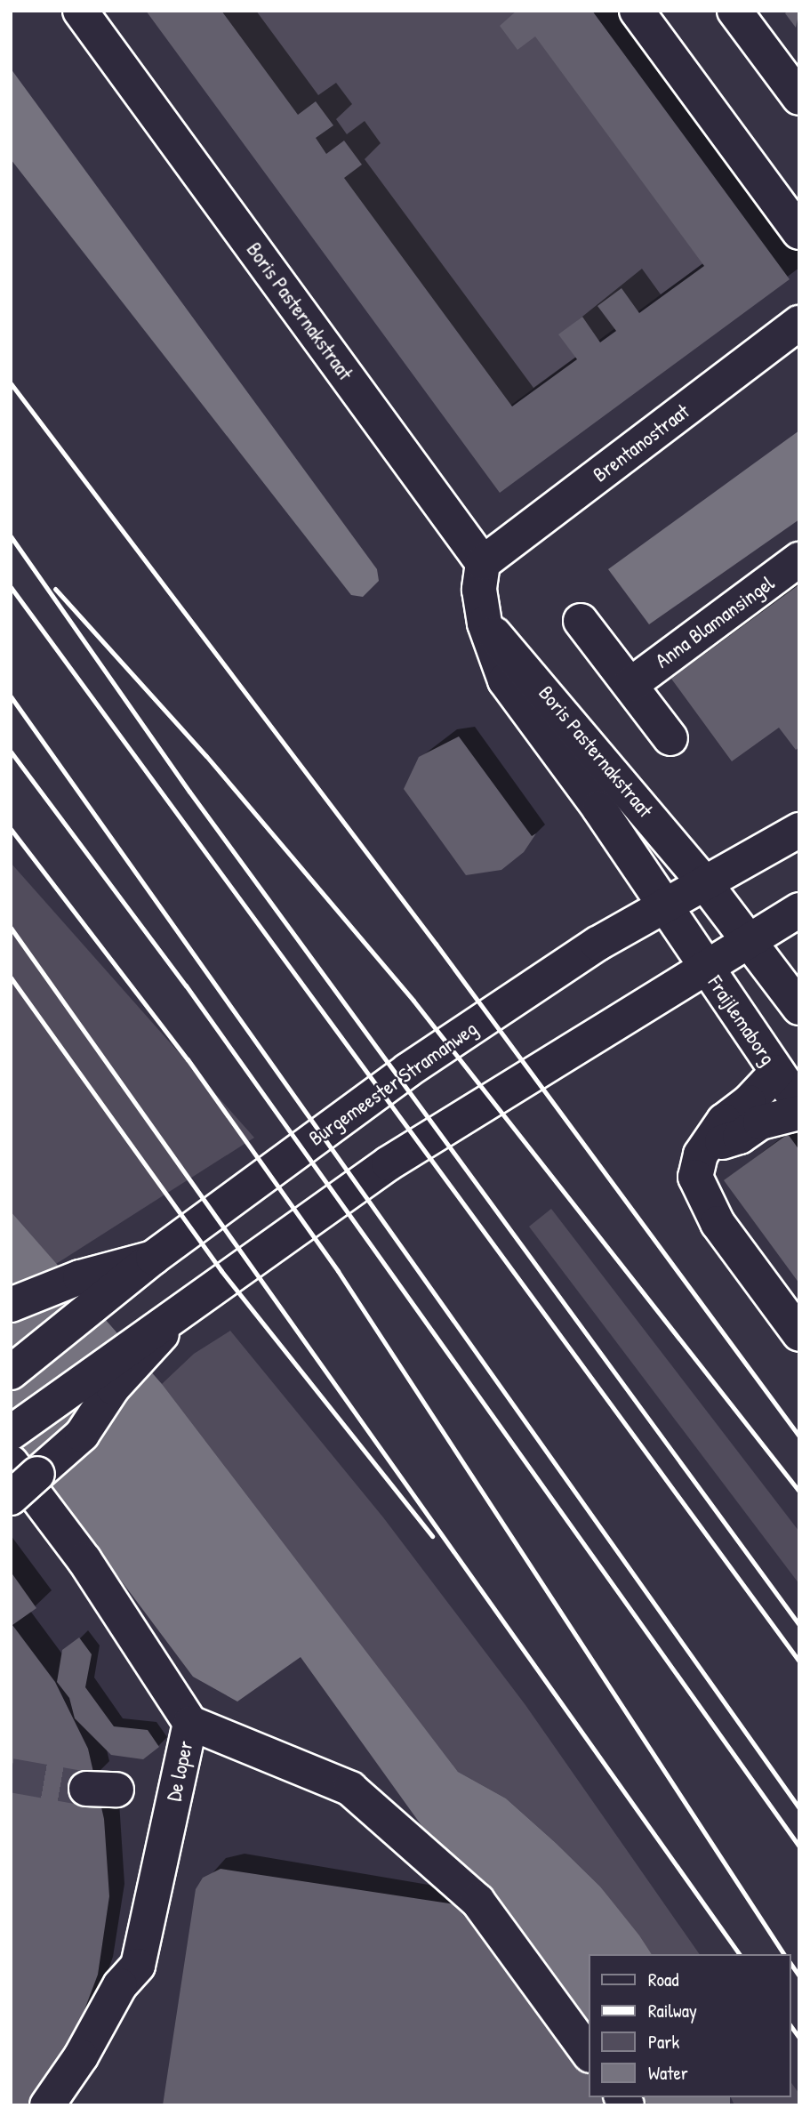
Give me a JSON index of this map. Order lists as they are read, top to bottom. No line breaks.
{"streets":{"street":["Boris Pasternakstraat","Brentanostraat","Anna Blamansingel","Fraijlemaborg","Burgemeester Stramanweg","De loper"]},"crossings":[["Boris Pasternakstraat","Brentanostraat"],["Boris Pasternakstraat","Fraijlemaborg"],["Boris Pasternakstraat","Burgemeester Stramanweg"]],"legend":["Road","Railway","Park","Water"]}
